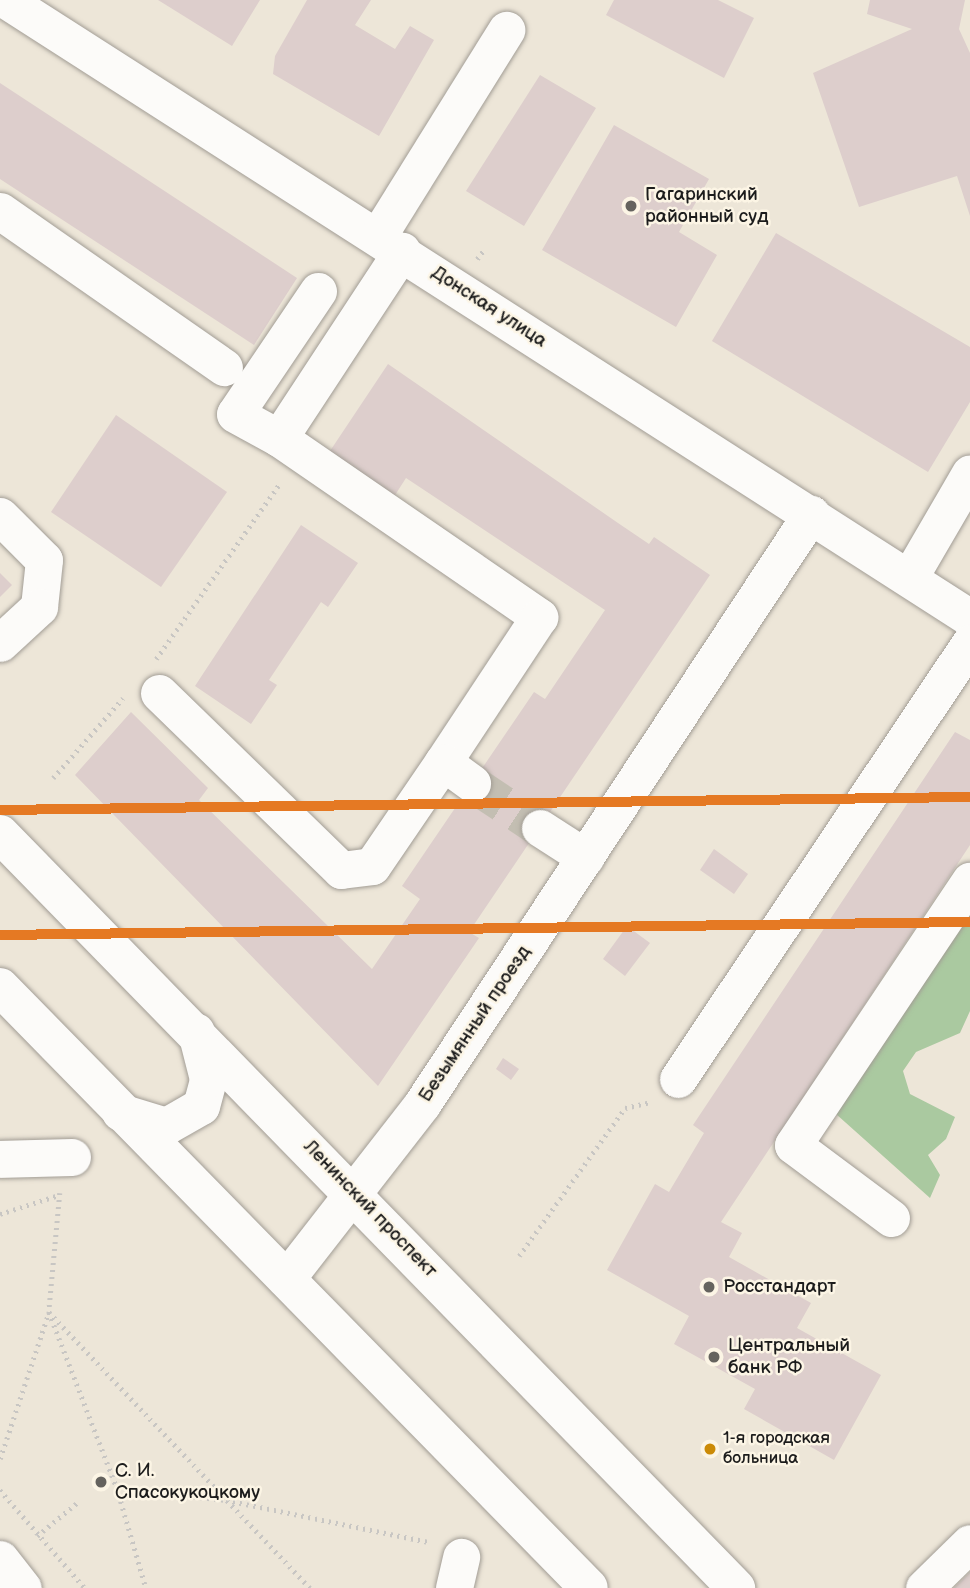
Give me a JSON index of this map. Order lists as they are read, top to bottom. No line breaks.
{"streets":{"main road":["Ленинский проспект"],"street":["Донская улица","Безымянный проезд"]},"crossings":[["Донская улица","Безымянный проезд"],["Безымянный проезд","Ленинский проспект"]],"places":["Гагаринский районный суд","Росстандарт","Центральный банк РФ","1-я городская больница","С. И. Спасокукоцкому"]}
